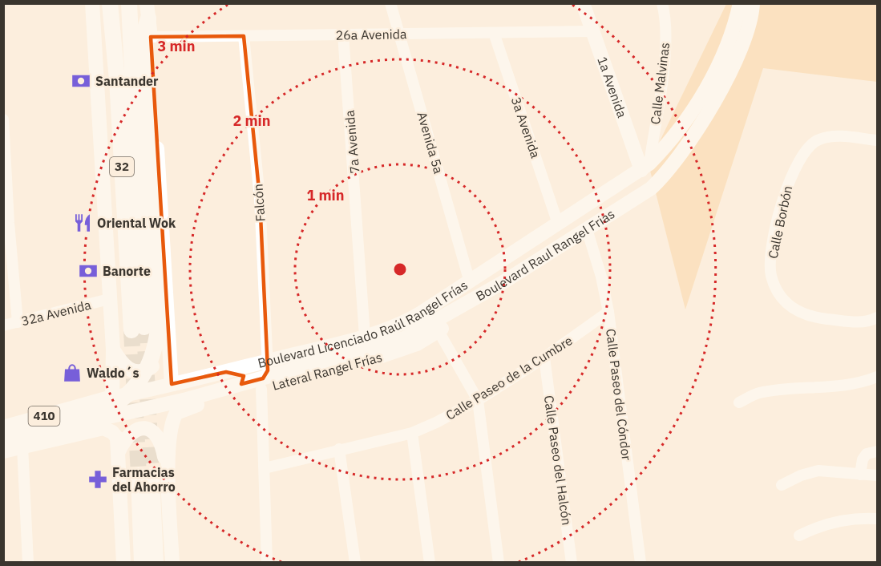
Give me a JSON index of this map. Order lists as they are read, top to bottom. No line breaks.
{"streets":{"main road":["32","Boulevard Licenciado Raúl Rangel Frías","410"],"street":["26a Avenida","Calle Malvinas","1a Avenida","3a Avenida","7a Avenida","Avenida 5a","Falcón","Calle Borbón","Boulevard Raul Rangel Frias","32a Avenida","Lateral Rangel Frías","Calle Paseo de la Cumbre","Calle Paseo del Cóndor","Calle Paseo del Halcón"]},"crossings":[["26a Avenida","1a Avenida"],["26a Avenida","3a Avenida"],["26a Avenida","7a Avenida"],["26a Avenida","Avenida 5a"],["26a Avenida","Falcón"],["Calle Malvinas","1a Avenida"],["Calle Malvinas","Boulevard Licenciado Raúl Rangel Frías"],["1a Avenida","Boulevard Licenciado Raúl Rangel Frías"],["3a Avenida","Boulevard Licenciado Raúl Rangel Frías"],["7a Avenida","Boulevard Licenciado Raúl Rangel Frías"],["Avenida 5a","Boulevard Licenciado Raúl Rangel Frías"],["Falcón","Boulevard Licenciado Raúl Rangel Frías"],["Boulevard Raul Rangel Frias","Boulevard Licenciado Raúl Rangel Frías"],["Boulevard Raul Rangel Frias","Lateral Rangel Frías"],["Boulevard Raul Rangel Frias","Calle Paseo del Cóndor"],["Calle Paseo de la Cumbre","Calle Paseo del Cóndor"],["Calle Paseo de la Cumbre","Calle Paseo del Halcón"]],"places":{"bank":["Santander","Banorte"],"restaurant":["Oriental Wok"],"shop":["Waldo´s"],"pharmacy":["Farmacias del Ahorro"]},"rings":["3 min","2 min","1 min"]}
